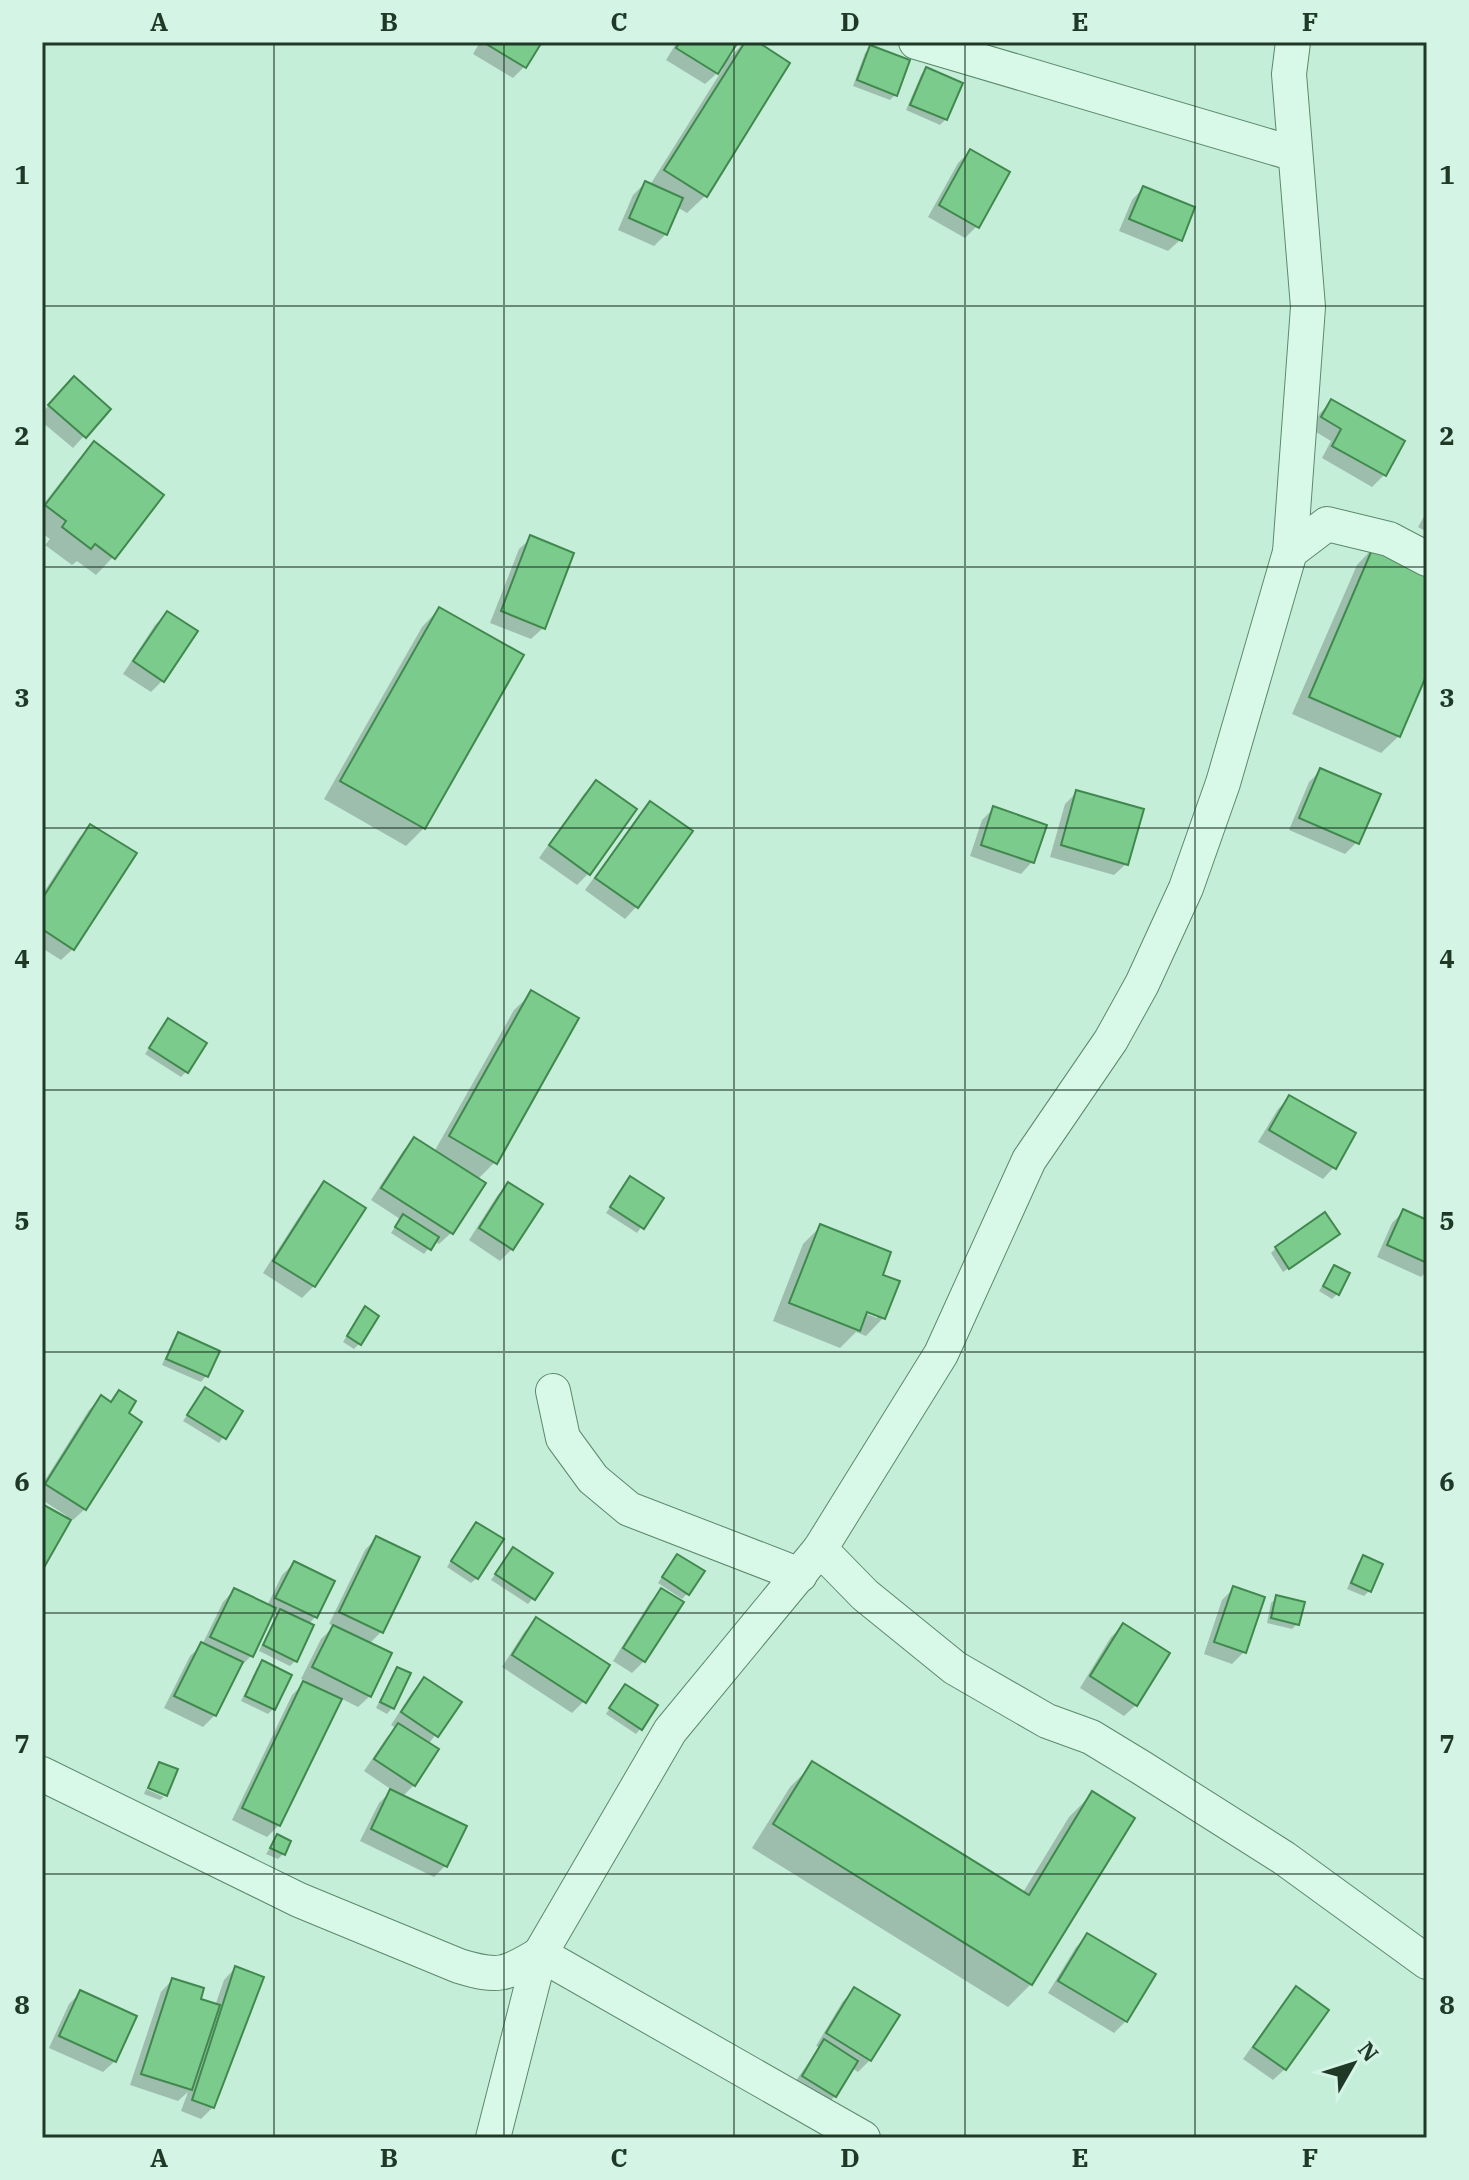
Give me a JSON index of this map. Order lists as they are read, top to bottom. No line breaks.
{"north":"top right","grid":{"columns":["A","B","C","D","E","F"],"rows":["1","2","3","4","5","6","7","8"]}}
